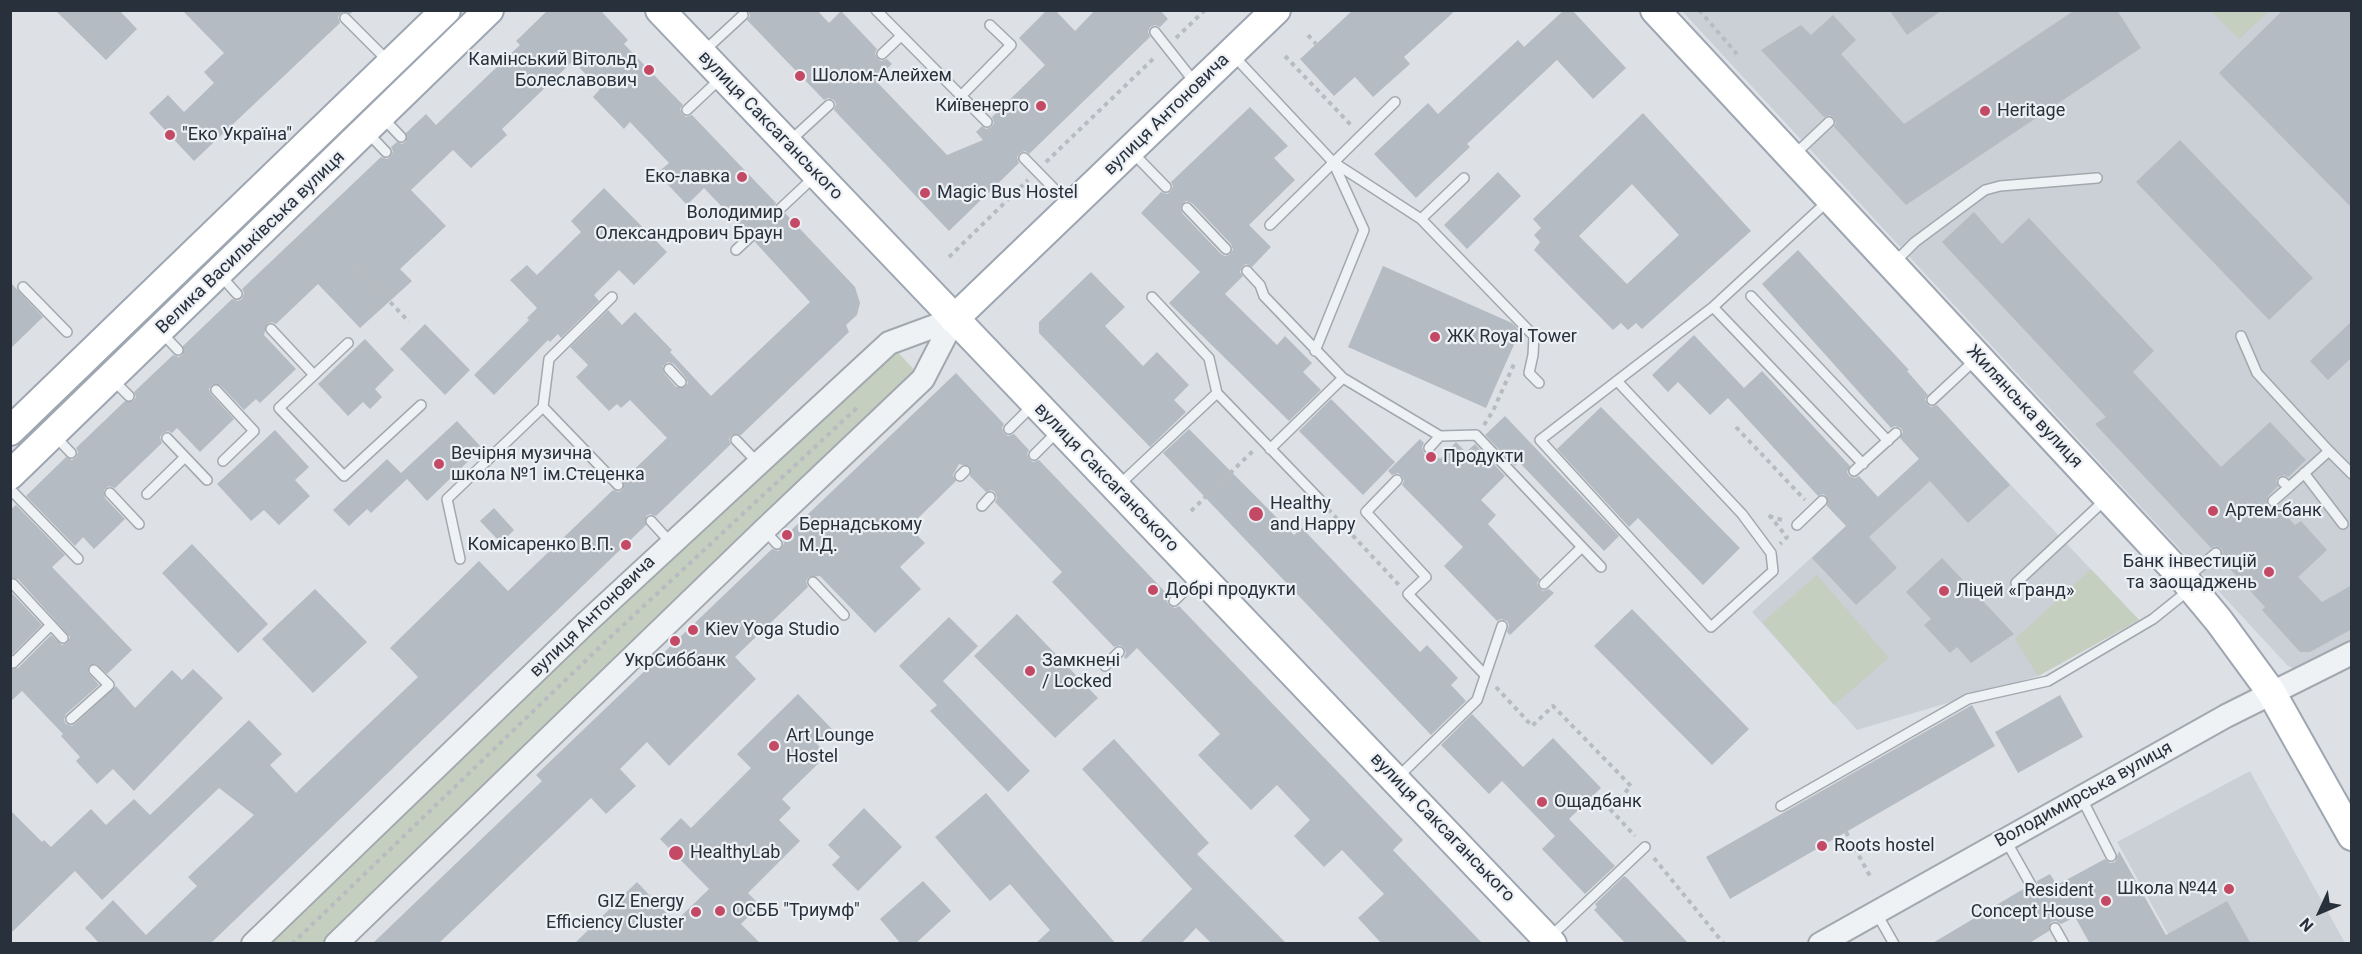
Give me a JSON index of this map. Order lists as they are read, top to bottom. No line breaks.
{"streets":{"main road":["вулиця Антоновича","вулиця Саксаганського","Велика Васильківська вулиця","Жилянська вулиця"],"street":["Володимирська вулиця"]},"crossings":[["вулиця Антоновича","вулиця Саксаганського"],["Жилянська вулиця","Володимирська вулиця"]],"places":["Камінський Вітольд Болеславович","Шолом-Алейхем","Київенерго","Heritage","\"Еко Україна\"","Еко-лавка","Magic Bus Hostel","Володимир Олександрович Браун","ЖК Royal Tower","Продукти","Вечірня музична школа №1 ім.Стеценка","Артем-банк","Healthy and Happy","Бернадському М.Д.","Комісаренко В.П.","Банк інвестицій та заощаджень","Добрі продукти","Ліцей «Гранд»","Kiev Yoga Studio","УкрСиббанк","Замкнені / Locked","Art Lounge Hostel","Ощадбанк","Roots hostel","HealthyLab","Школа №44","Resident Concept House","ОСББ \"Триумф\"","GIZ Energy Efficiency Cluster"],"north":"bottom left"}
